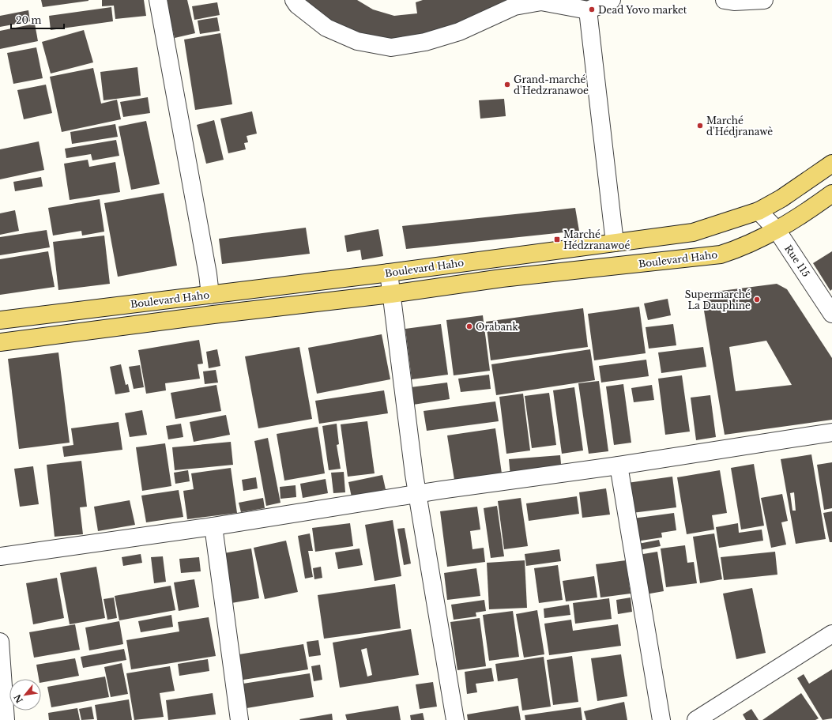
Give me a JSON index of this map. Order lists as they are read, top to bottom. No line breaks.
{"streets":{"main road":["Boulevard Haho"],"street":["Rue 115"]},"crossings":[["Boulevard Haho","Rue 115"]],"places":{"other":["Dead Yovo market","Grand-marché d'Hedzranawoe","Marché d'Hédjranawè","Supermarché La Dauphine","Orabank"],"transit":["Marché Hédzranawoé"]},"scale_bar":"20 m","north":"bottom left"}
